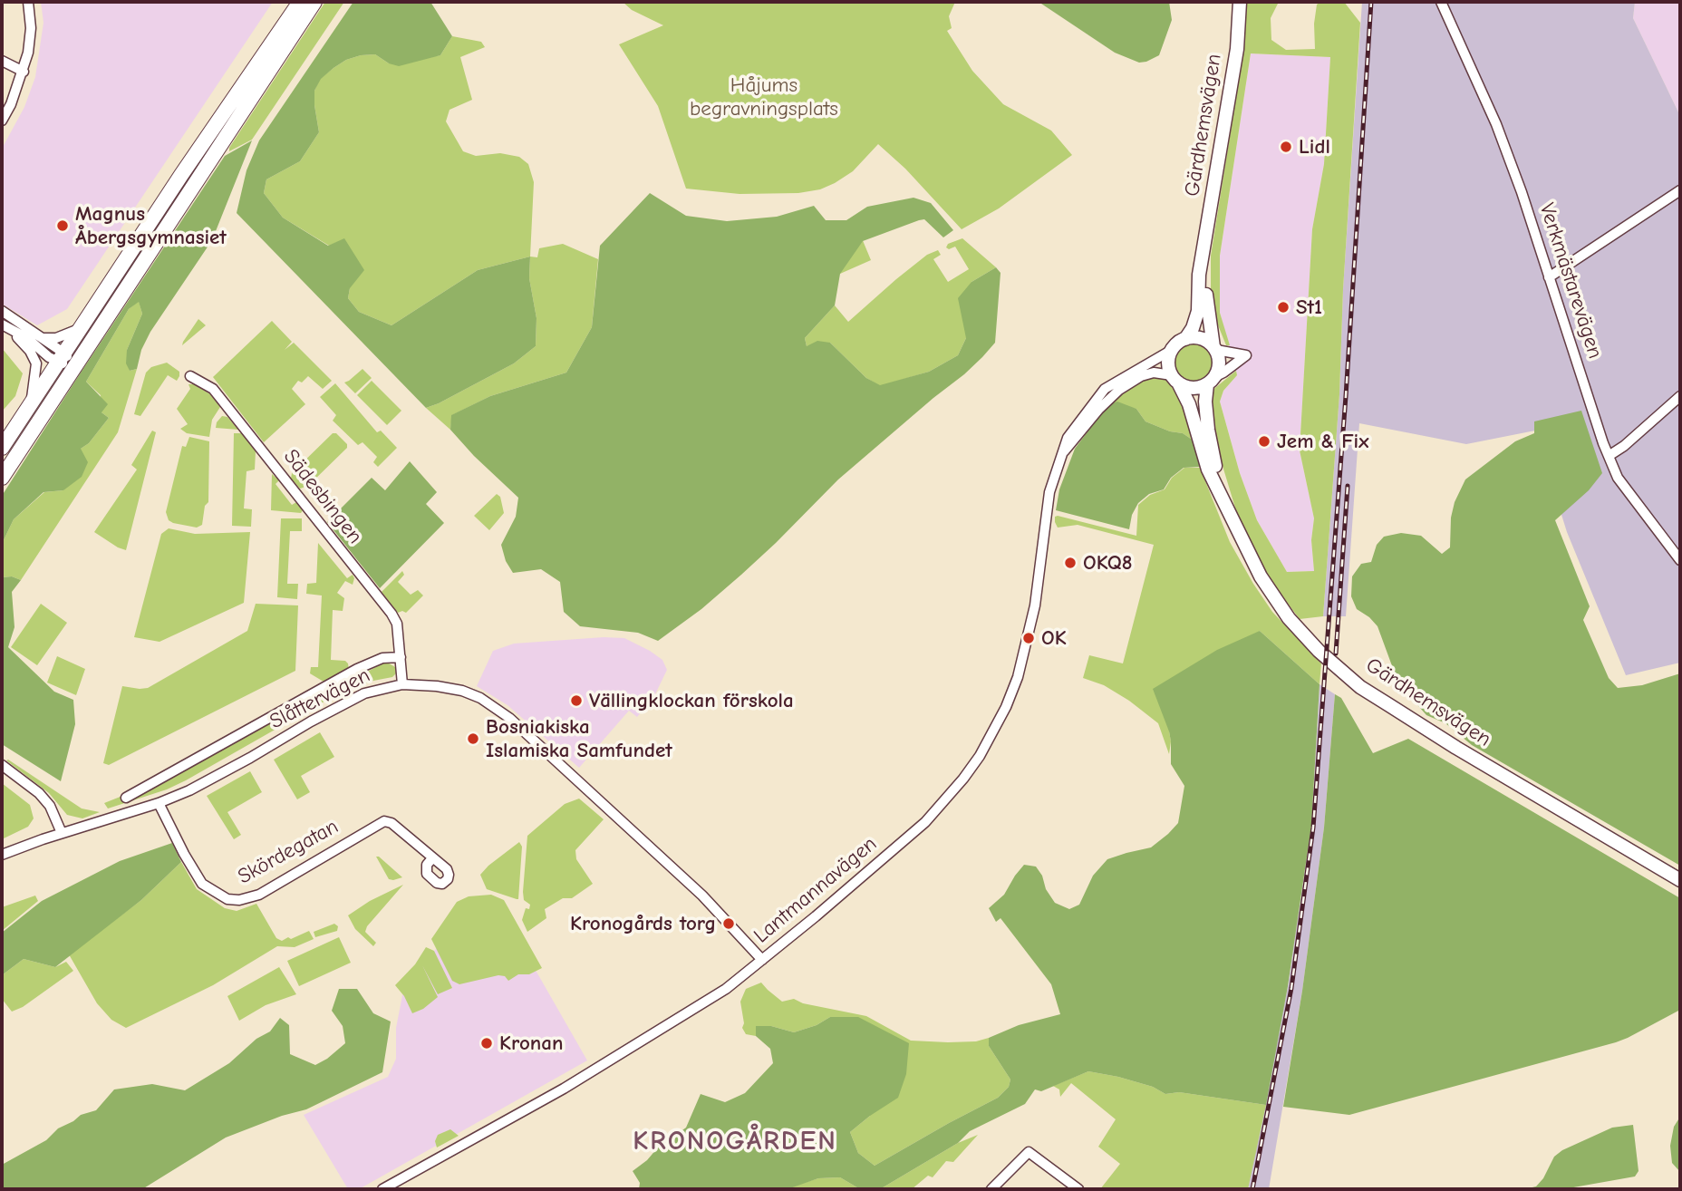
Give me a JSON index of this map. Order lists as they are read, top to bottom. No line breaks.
{"streets":{"main road":["Gärdhemsvägen"],"street":["Verkmästarevägen","Sädesbingen","Slåttervägen","Skördegatan","Lantmannavägen"]},"crossings":[["Gärdhemsvägen","Lantmannavägen"],["Sädesbingen","Slåttervägen"],["Slåttervägen","Skördegatan"],["Slåttervägen","Lantmannavägen"]],"districts":["KRONOGÅRDEN"],"parks":["Håjums begravningsplats"],"places":["Lidl","Magnus Åbergsgymnasiet","St1","Jem & Fix","OKQ8","OK","Vällingklockan förskola","Bosniakiska Islamiska Samfundet","Kronogårds torg","Kronan"]}
